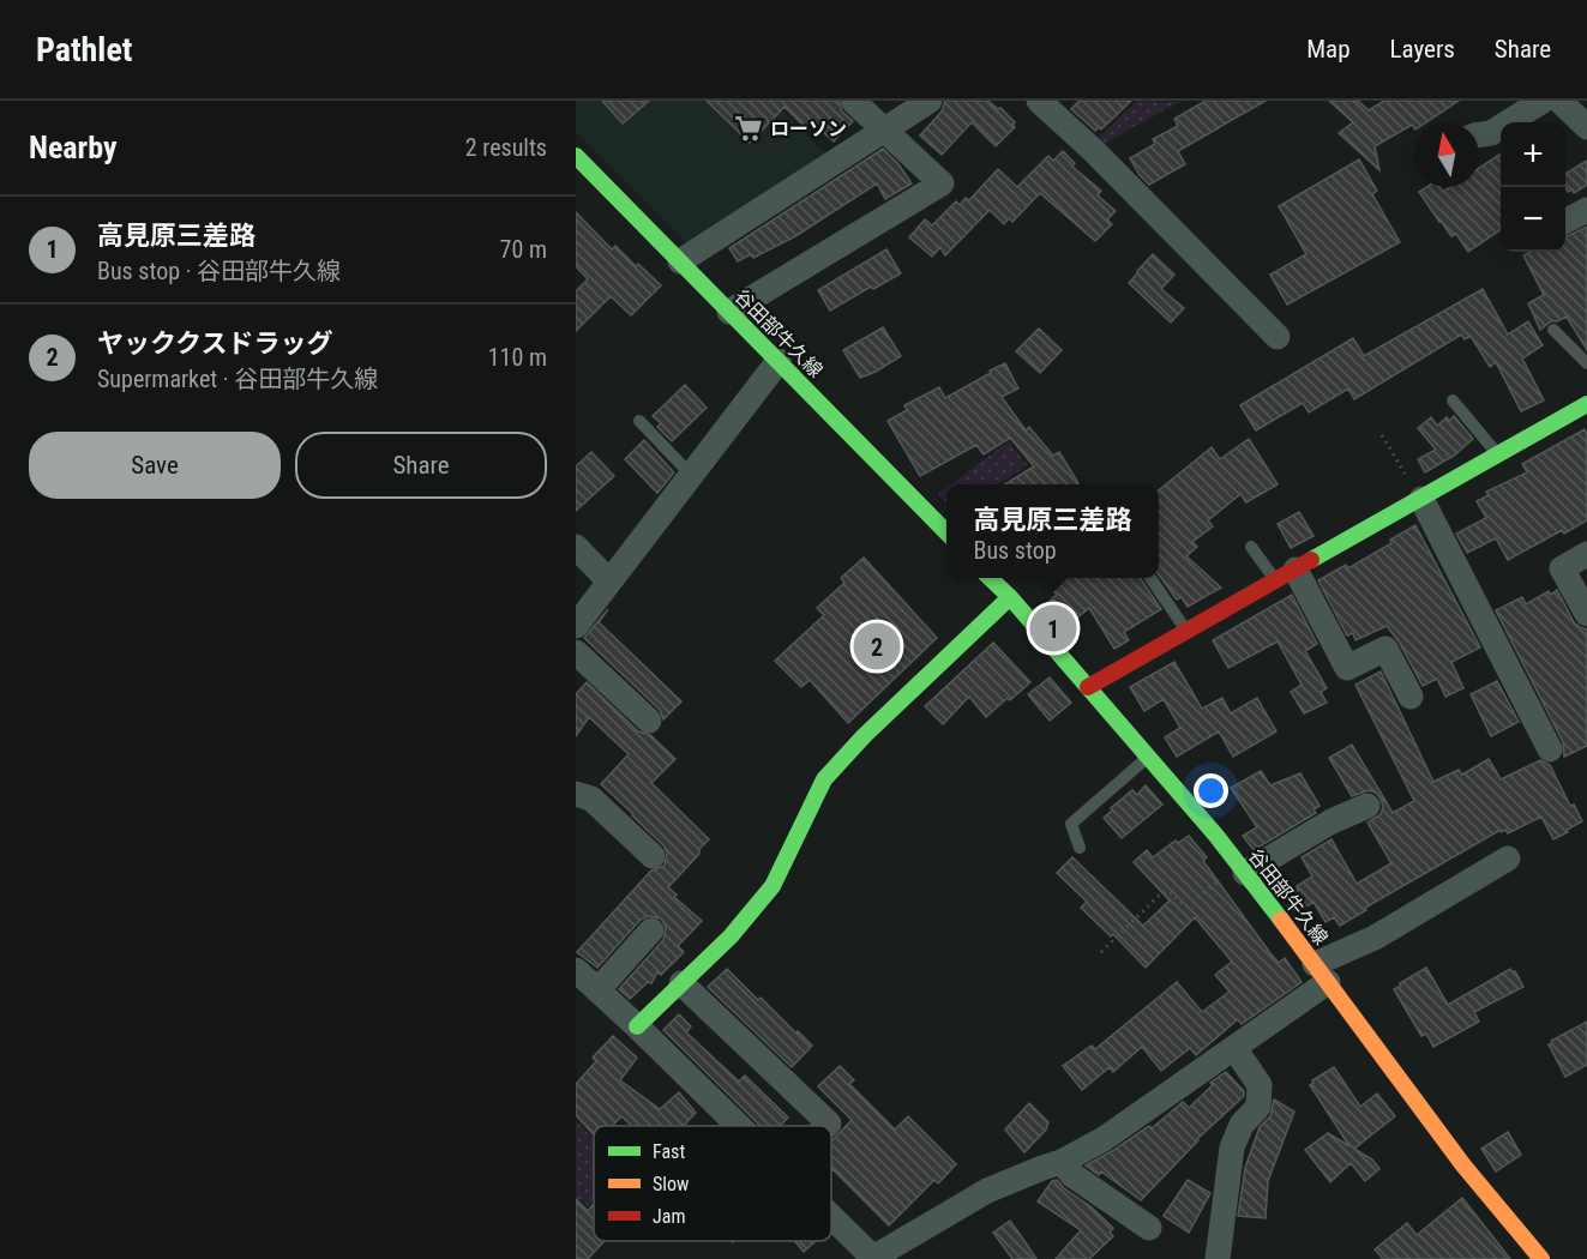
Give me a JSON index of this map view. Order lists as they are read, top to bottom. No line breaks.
{"streets":{"main road":["谷田部牛久線"]},"places":{"supermarket":["ローソン"]},"legend":["Fast","Slow","Jam"],"north":"top","page":{"header":"Pathlet","nav":["Map","Layers","Share"],"heading":["Nearby","2 results"],"map_buttons":["+","−"],"list":[{"mark":"1","name":"高見原三差路","note":"Bus stop · 谷田部牛久線","value":"70 m"},{"mark":"2","name":"ヤッククスドラッグ","note":"Supermarket · 谷田部牛久線","value":"110 m"}],"buttons":["Save","Share"],"popup":["高見原三差路","Bus stop"],"pins":["1","2"]}}
